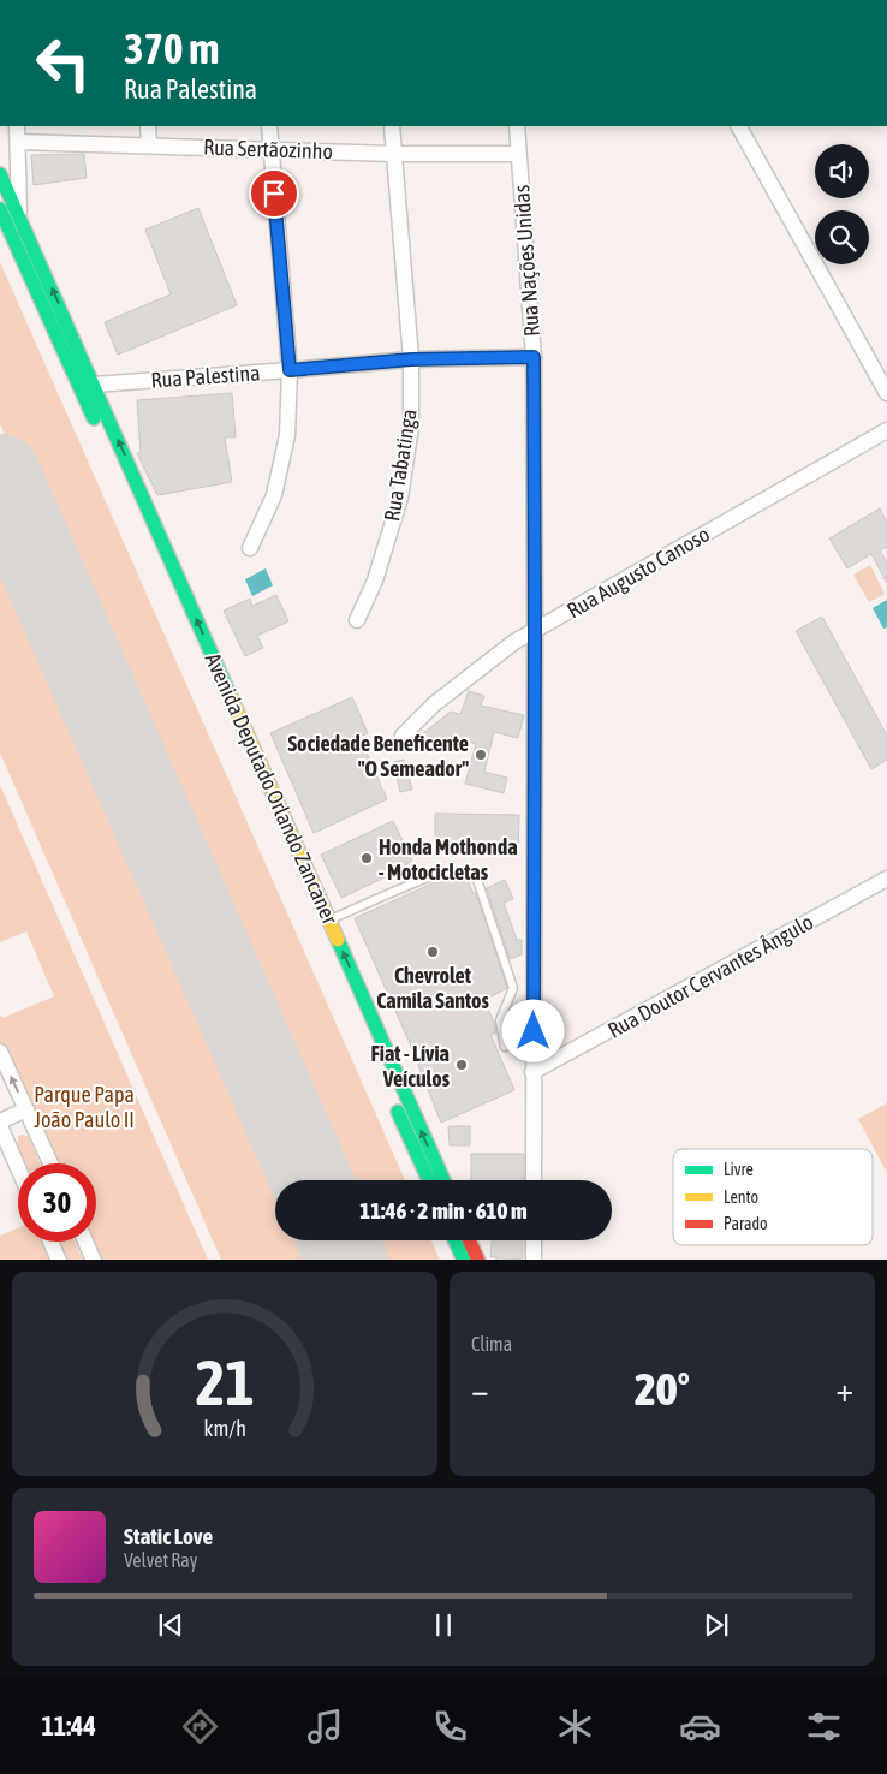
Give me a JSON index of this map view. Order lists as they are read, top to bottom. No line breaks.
{"streets":{"main road":["Avenida Deputado Orlando Zancaner"],"street":["Rua Sertãozinho","Rua Nações Unidas","Rua Palestina","Rua Tabatinga","Rua Augusto Canoso","Rua Doutor Cervantes Ângulo"]},"crossings":[["Rua Sertãozinho","Rua Nações Unidas"],["Rua Sertãozinho","Rua Tabatinga"],["Rua Nações Unidas","Rua Palestina"],["Rua Nações Unidas","Rua Augusto Canoso"],["Rua Nações Unidas","Rua Doutor Cervantes Ângulo"],["Rua Palestina","Rua Tabatinga"],["Rua Palestina","Avenida Deputado Orlando Zancaner"]],"parks":["Parque Papa João Paulo II"],"places":["Sociedade Beneficente \"O Semeador\"","Honda Mothonda - Motocicletas","Chevrolet Camila Santos","Fiat - Lívia Veículos"],"legend":["Livre","Lento","Parado"],"page":{"turn":["370 m","Rua Palestina"],"limit":"30","trip":"11:46 · 2 min · 610 m","tile":"Clima","heat":["−","20°","+"],"song":["Static Love","Velvet Ray"],"tabs":"11:44","gauge":["21","km/h"]}}
